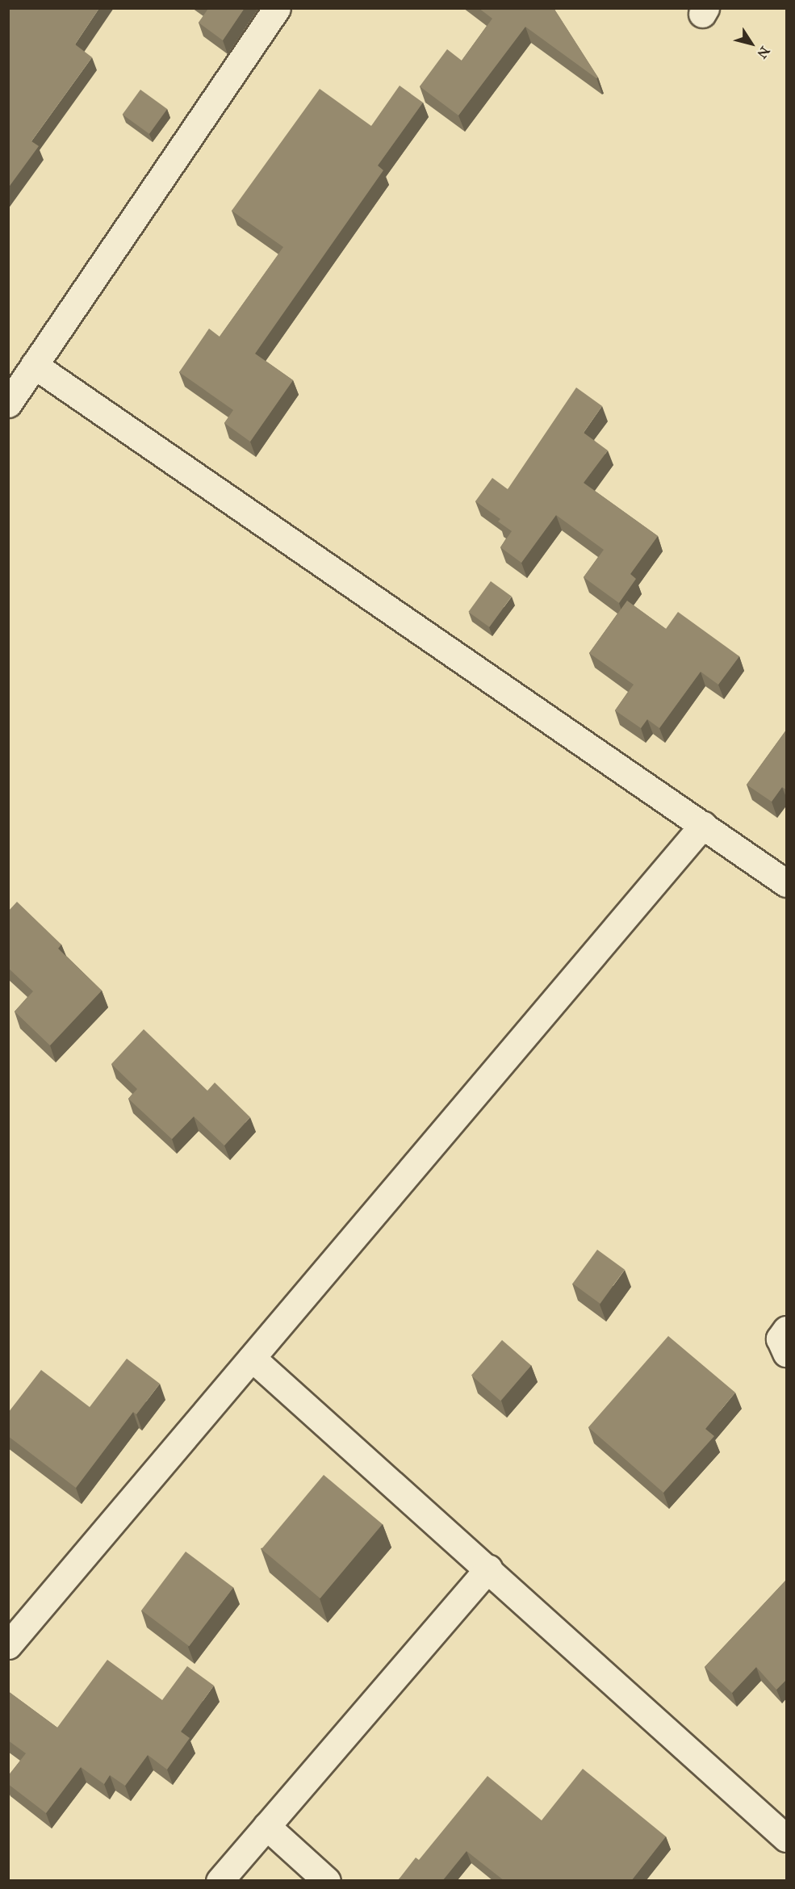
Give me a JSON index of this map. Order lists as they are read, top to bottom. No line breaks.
{"north":"bottom right"}
